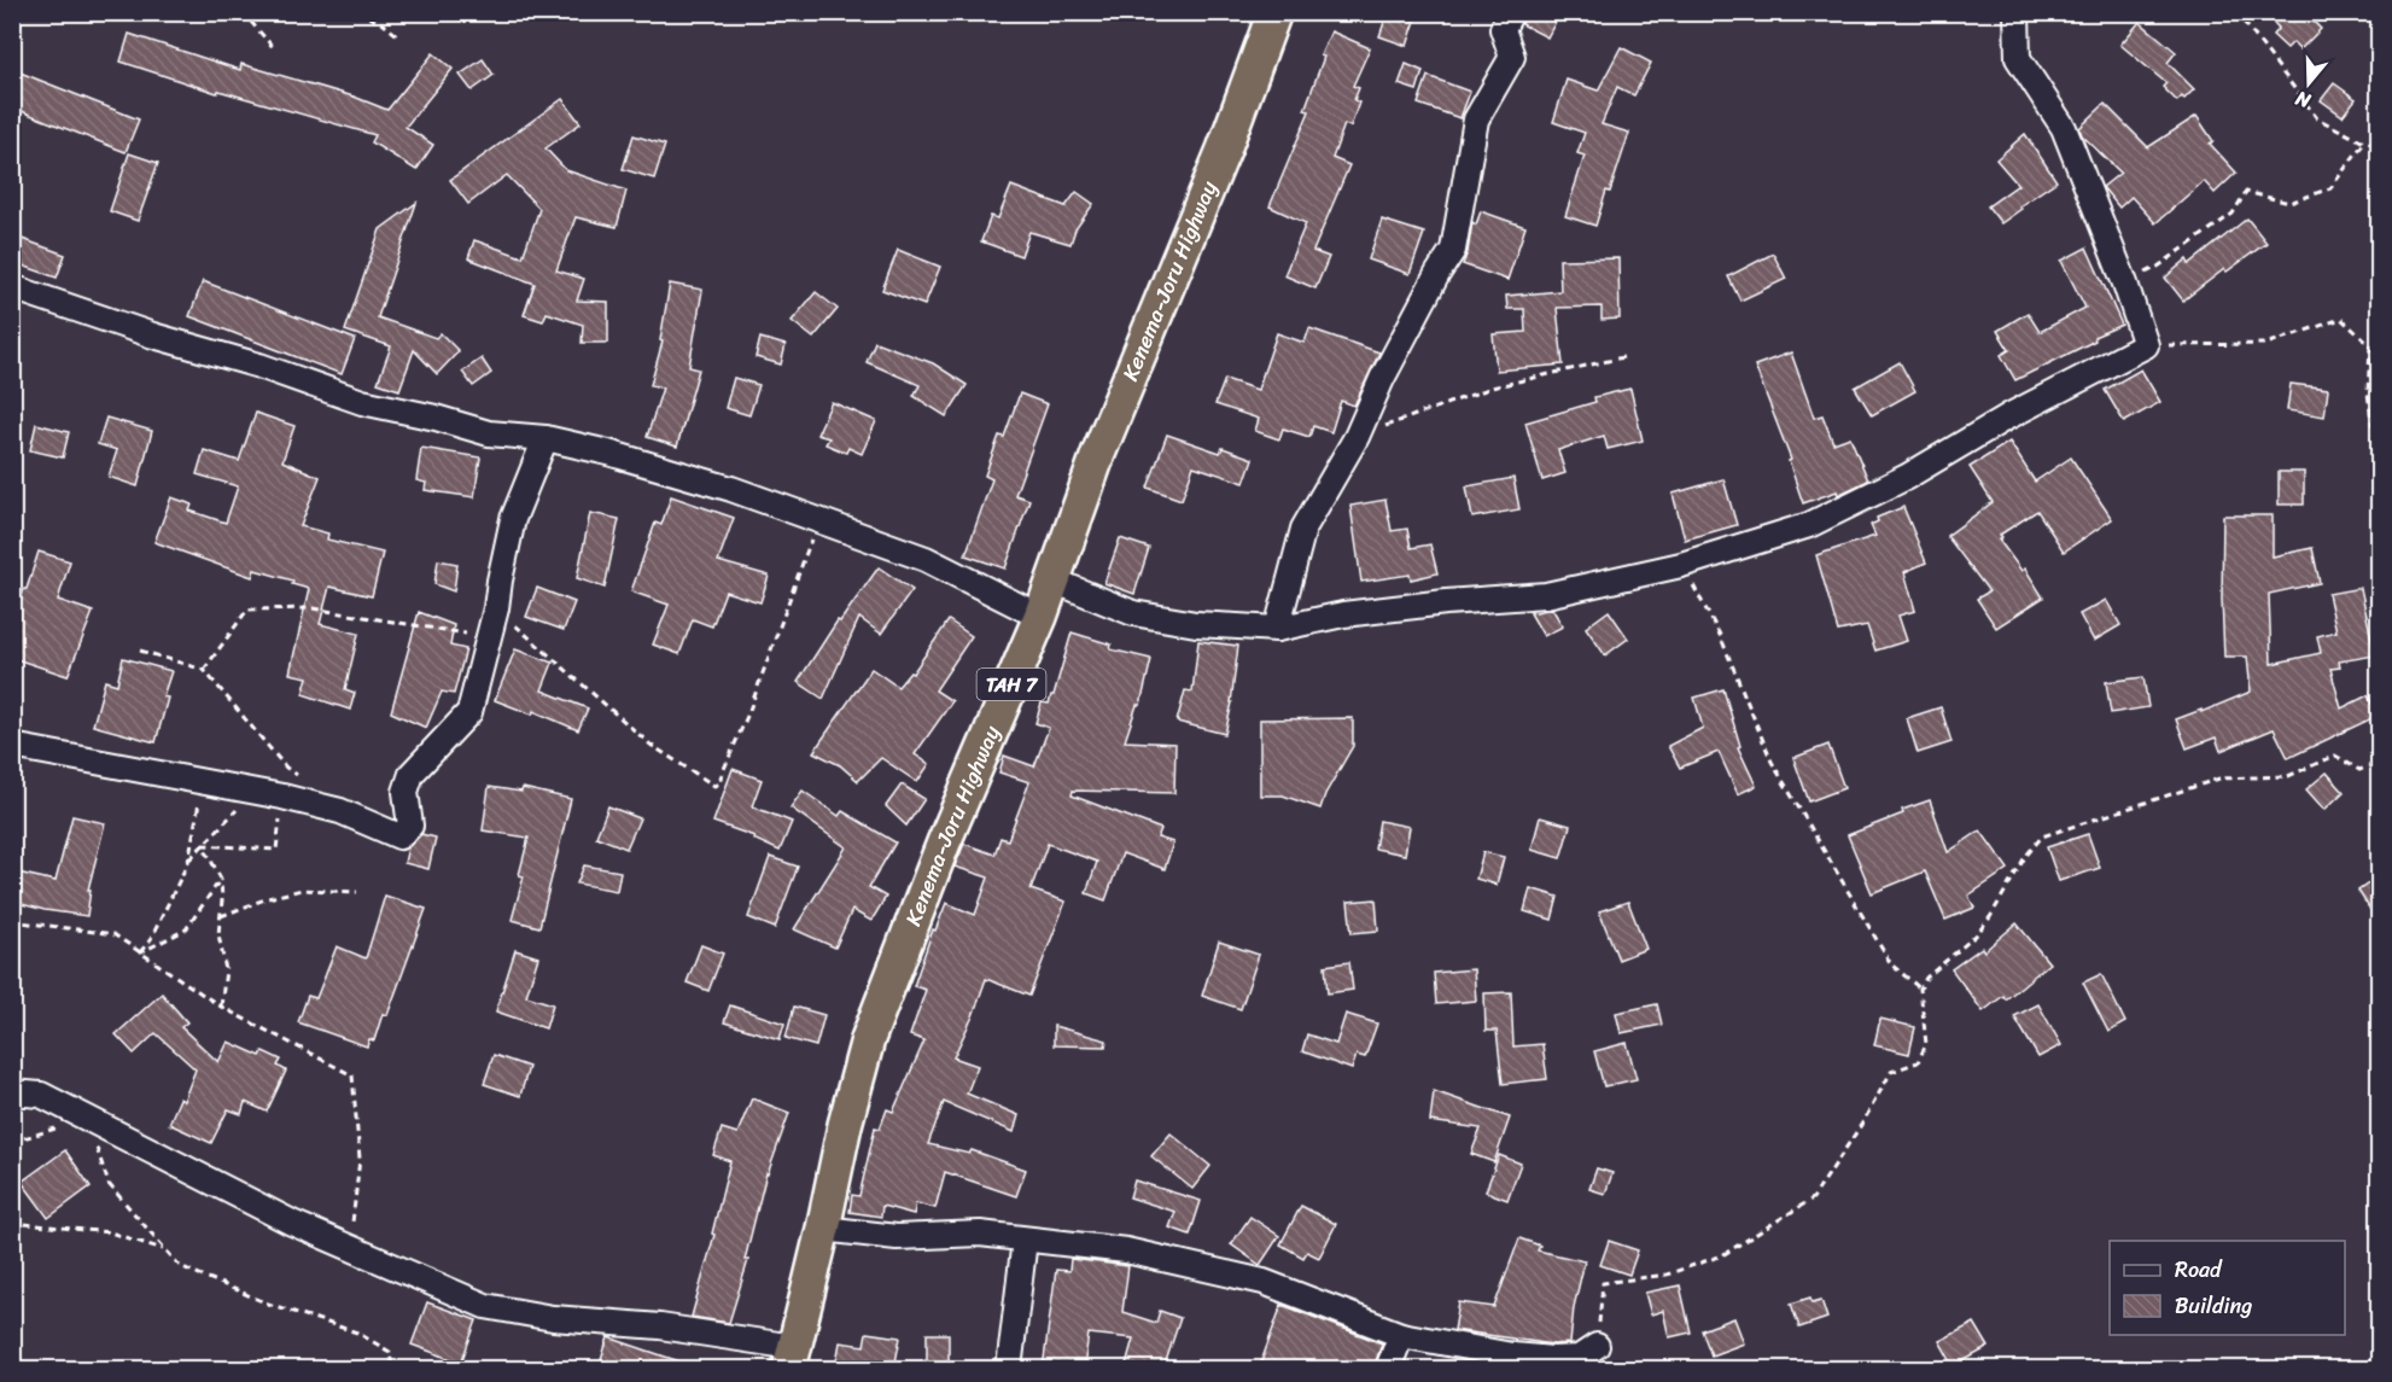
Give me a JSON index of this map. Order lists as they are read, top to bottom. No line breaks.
{"streets":{"highway":["Kenema-Joru Highway","TAH 7"]},"legend":["Road","Building"],"north":"bottom"}
